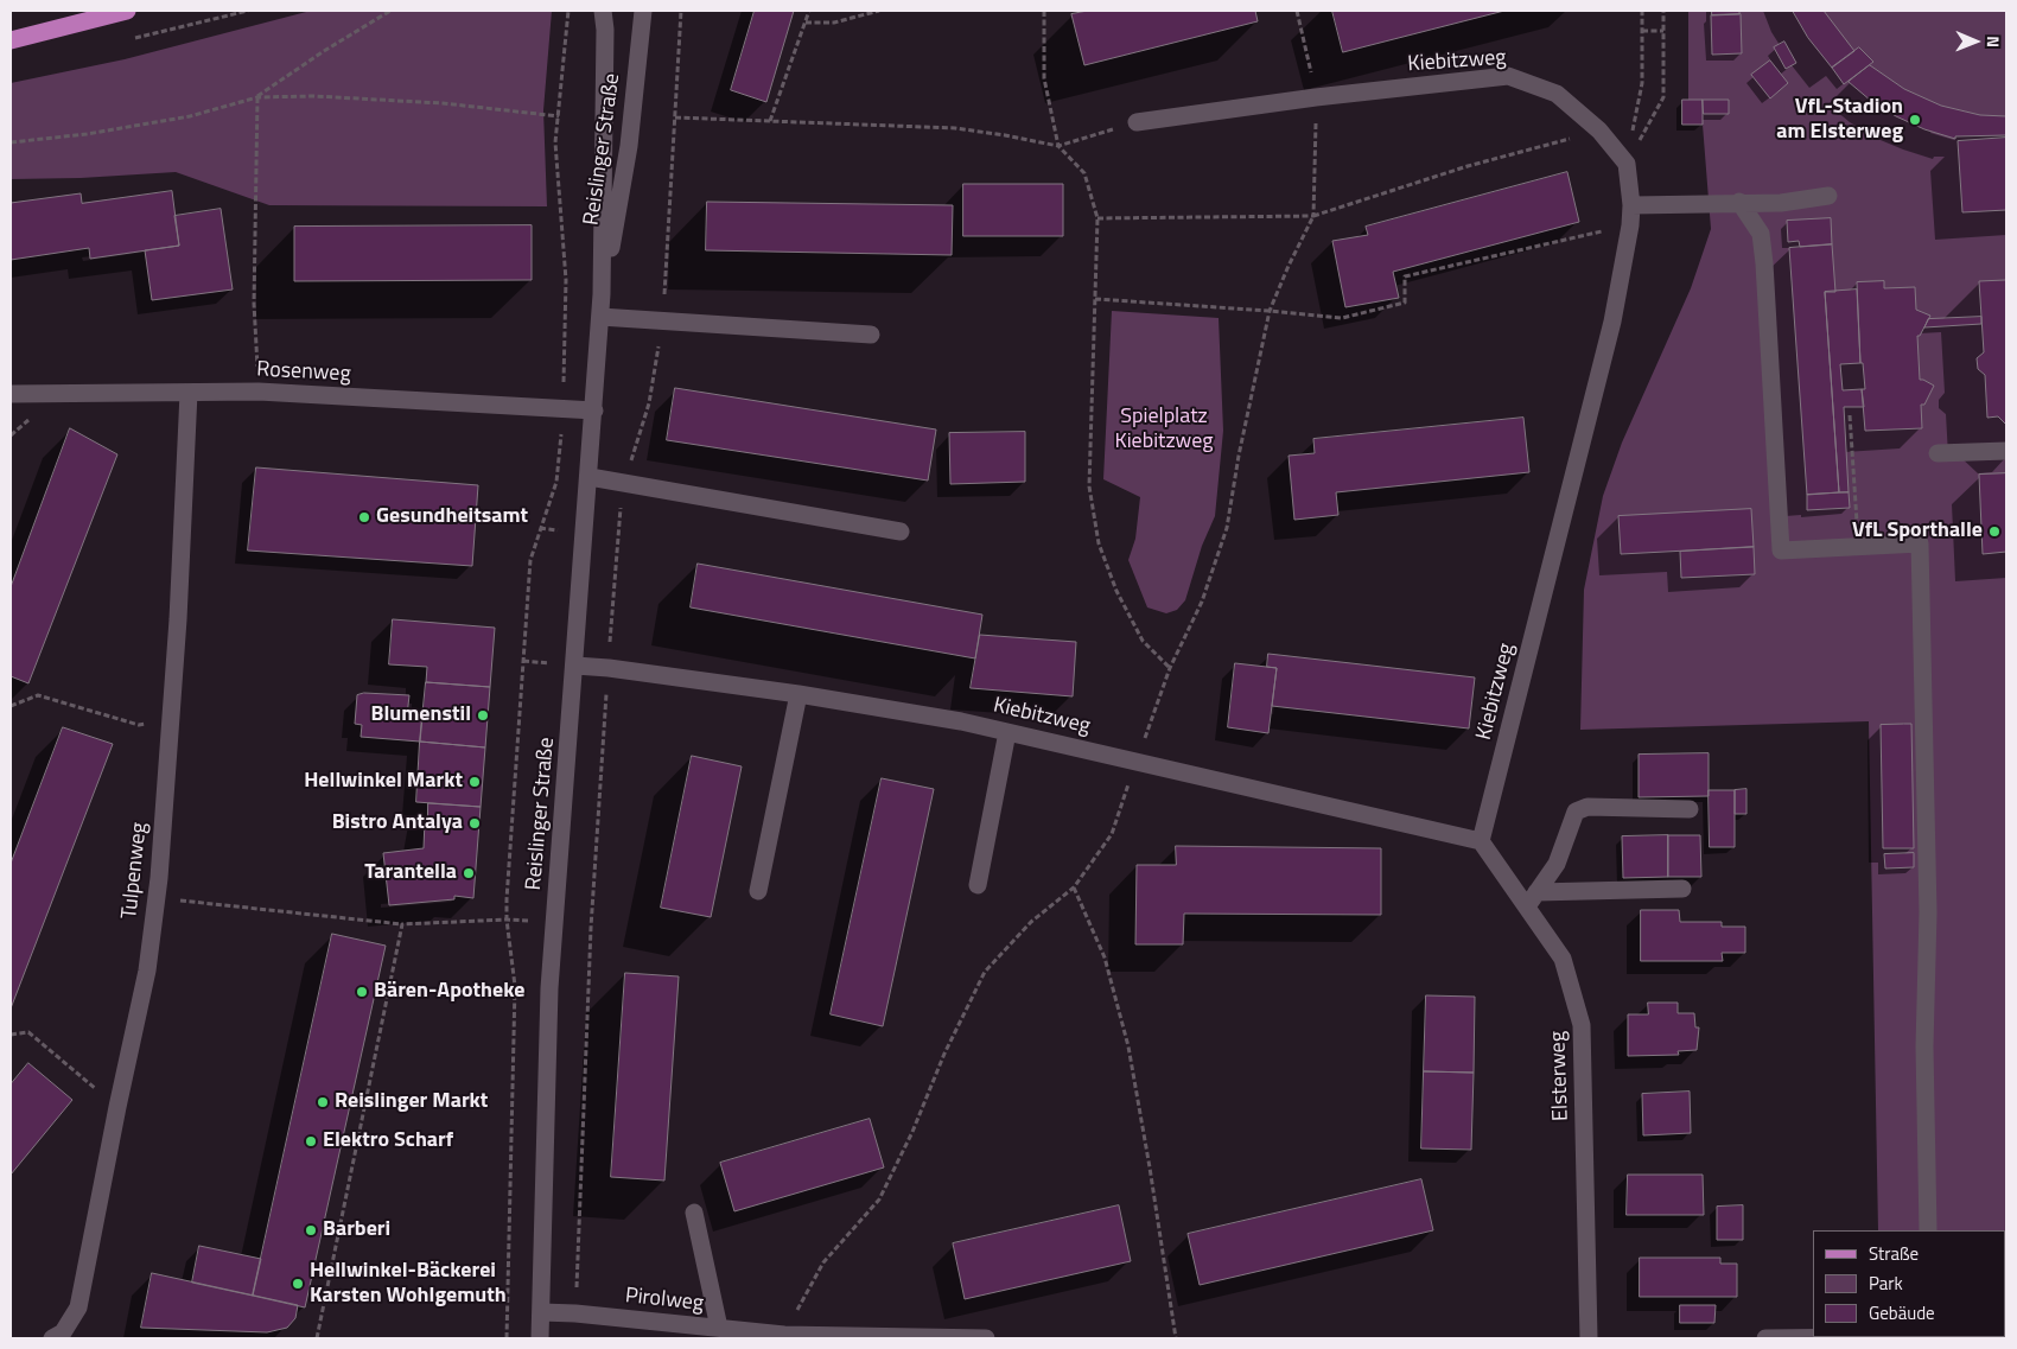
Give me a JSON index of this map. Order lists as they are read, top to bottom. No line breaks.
{"streets":{"street":["Kiebitzweg","Reislinger Straße","Rosenweg","Tulpenweg","Elsterweg","Pirolweg"]},"crossings":[["Kiebitzweg","Reislinger Straße"],["Kiebitzweg","Elsterweg"],["Reislinger Straße","Rosenweg"],["Reislinger Straße","Pirolweg"],["Rosenweg","Tulpenweg"]],"parks":["Spielplatz Kiebitzweg"],"places":["VfL-Stadion am Elsterweg","Gesundheitsamt","VfL Sporthalle","Blumenstil","Hellwinkel Markt","Bistro Antalya","Tarantella","Bären-Apotheke","Reislinger Markt","Elektro Scharf","Barberi","Hellwinkel-Bäckerei Karsten Wohlgemuth"],"legend":["Straße","Park","Gebäude"],"north":"right"}
